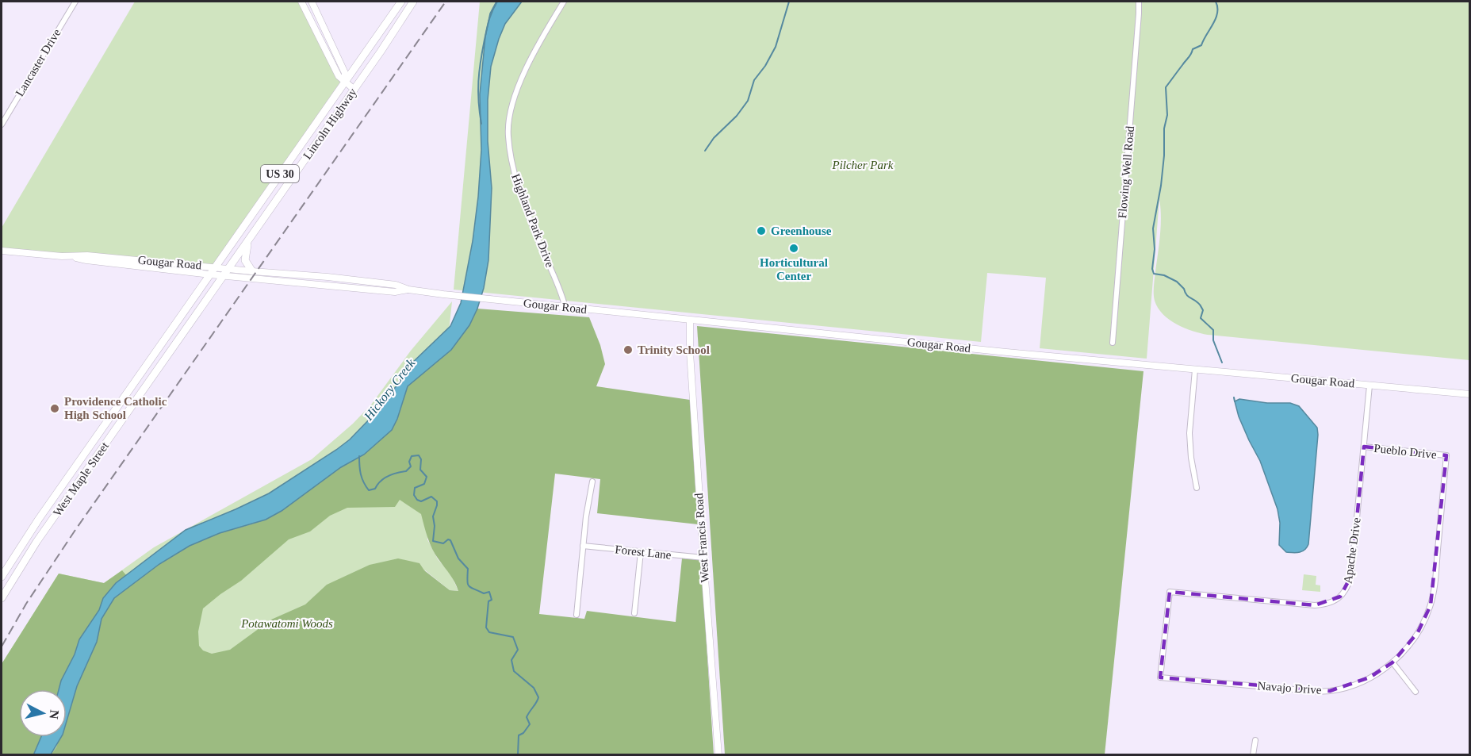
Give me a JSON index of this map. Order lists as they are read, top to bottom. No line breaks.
{"streets":{"main road":["Lincoln Highway","US 30","West Maple Street"],"street":["Lancaster Drive","Flowing Well Road","Highland Park Drive","Gougar Road","Pueblo Drive","West Francis Road","Apache Drive","Forest Lane","Navajo Drive"]},"crossings":[["Lincoln Highway","Gougar Road"],["Lincoln Highway","West Maple Street"],["Highland Park Drive","Gougar Road"],["Gougar Road","West Maple Street"],["Gougar Road","West Francis Road"],["Gougar Road","Apache Drive"],["Pueblo Drive","Apache Drive"],["Pueblo Drive","Navajo Drive"],["West Francis Road","Forest Lane"],["Apache Drive","Navajo Drive"]],"water":["Hickory Creek"],"parks":["Pilcher Park","Potawatomi Woods"],"places":["Greenhouse","Horticultural Center","Trinity School","Providence Catholic High School"],"north":"right"}
